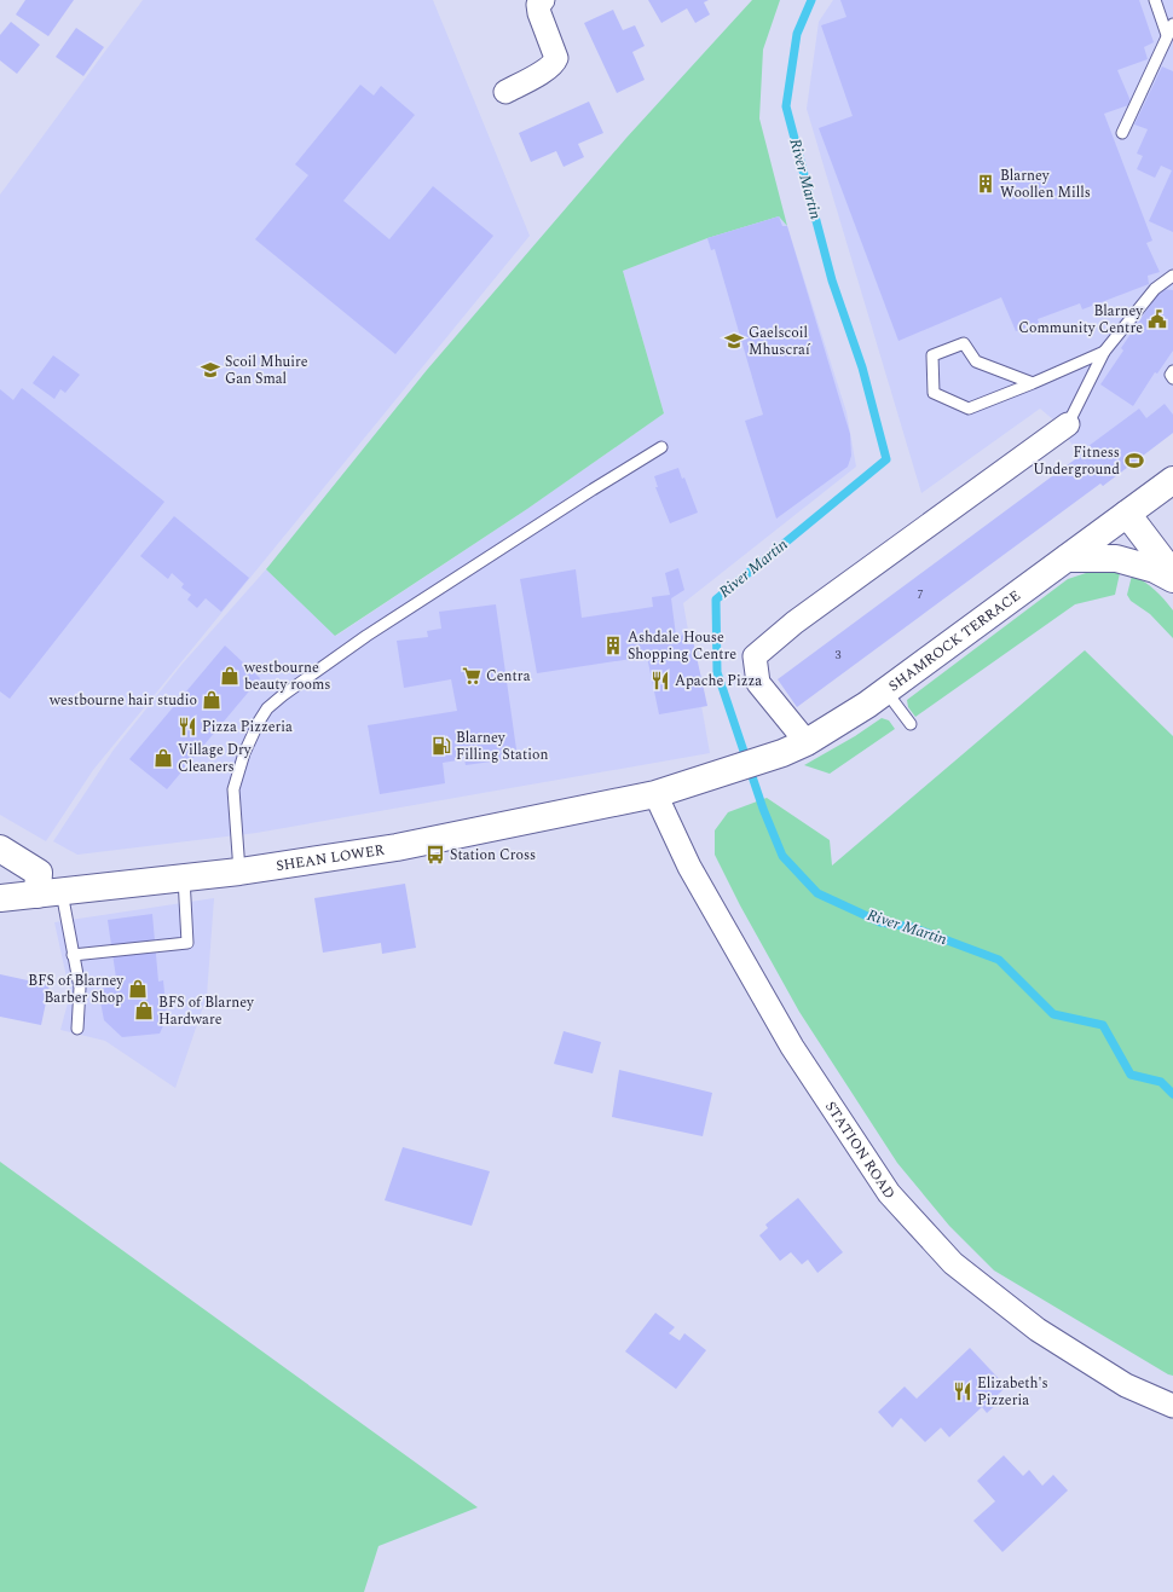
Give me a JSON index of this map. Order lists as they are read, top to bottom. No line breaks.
{"streets":{"main road":["SHAMROCK TERRACE","SHEAN LOWER"],"street":["STATION ROAD"]},"crossings":[["SHAMROCK TERRACE","SHEAN LOWER"],["SHAMROCK TERRACE","STATION ROAD"],["SHEAN LOWER","STATION ROAD"]],"water":["River Martin"],"places":{"building":["Blarney Woollen Mills","Ashdale House Shopping Centre"],"public building":["Blarney Community Centre"],"school or university":["Gaelscoil Mhuscraí","Scoil Mhuire Gan Smal"],"sports":["Fitness Underground"],"shop":["westbourne beauty rooms","westbourne hair studio","Village Dry Cleaners","BFS of Blarney Barber Shop","BFS of Blarney Hardware"],"supermarket":["Centra"],"restaurant":["Apache Pizza","Pizza Pizzeria","Elizabeth's Pizzeria"],"fuel station":["Blarney Filling Station"],"bus stop":["Station Cross"]},"house_numbers":["7","3"]}
